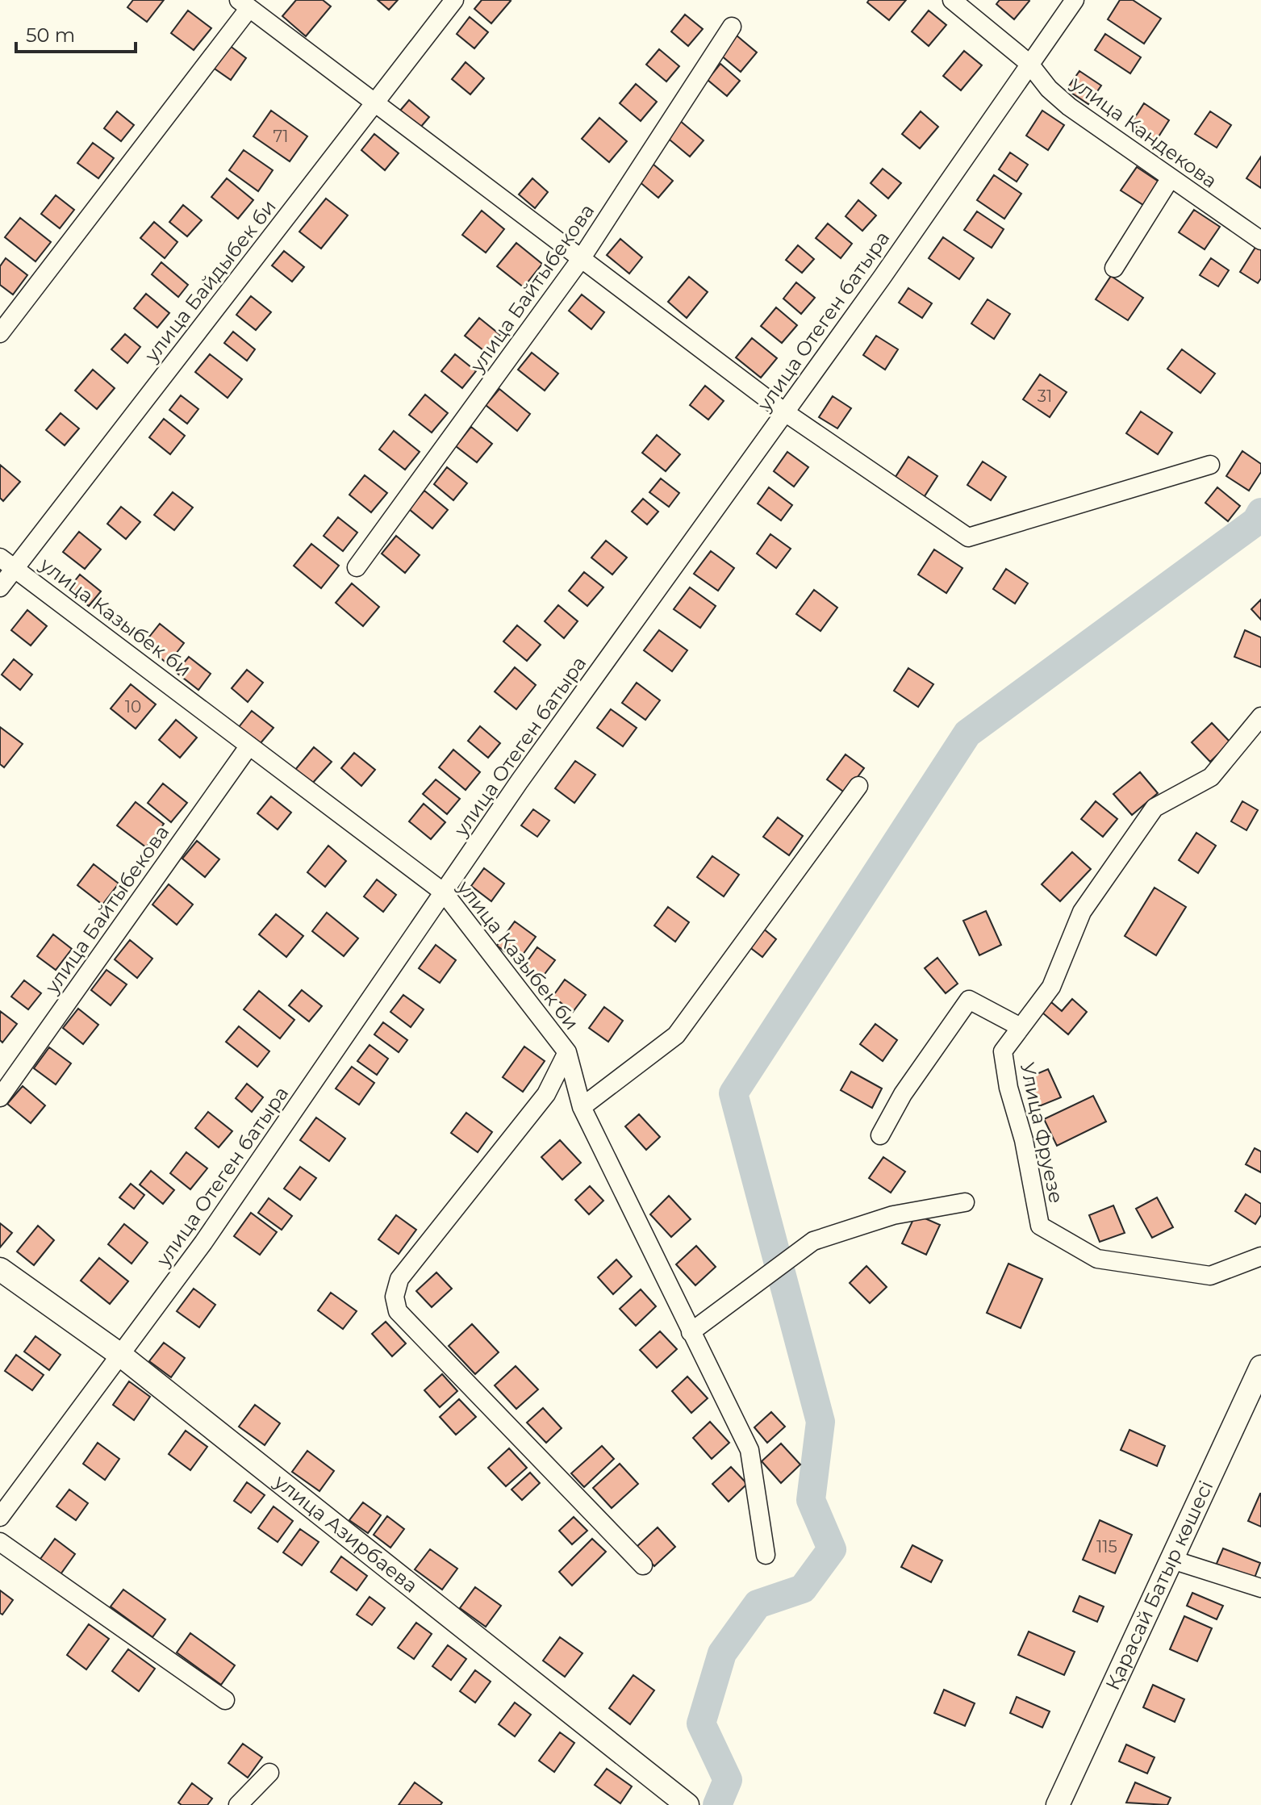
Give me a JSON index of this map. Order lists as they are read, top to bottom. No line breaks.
{"streets":{"main road":["улица Азирбаева","Қарасай Батыр көшесі"],"street":["улица Кандекова","улица Байдыбек би","улица Байтыбекова","улица Отеген батыра","улица Казыбек би","Улица Фруезе"]},"crossings":[["улица Кандекова","улица Отеген батыра"],["улица Байдыбек би","улица Казыбек би"],["улица Байтыбекова","улица Казыбек би"],["улица Отеген батыра","улица Казыбек би"],["улица Отеген батыра","улица Азирбаева"]],"house_numbers":["71","31","10","115"],"scale_bar":"50 m"}
